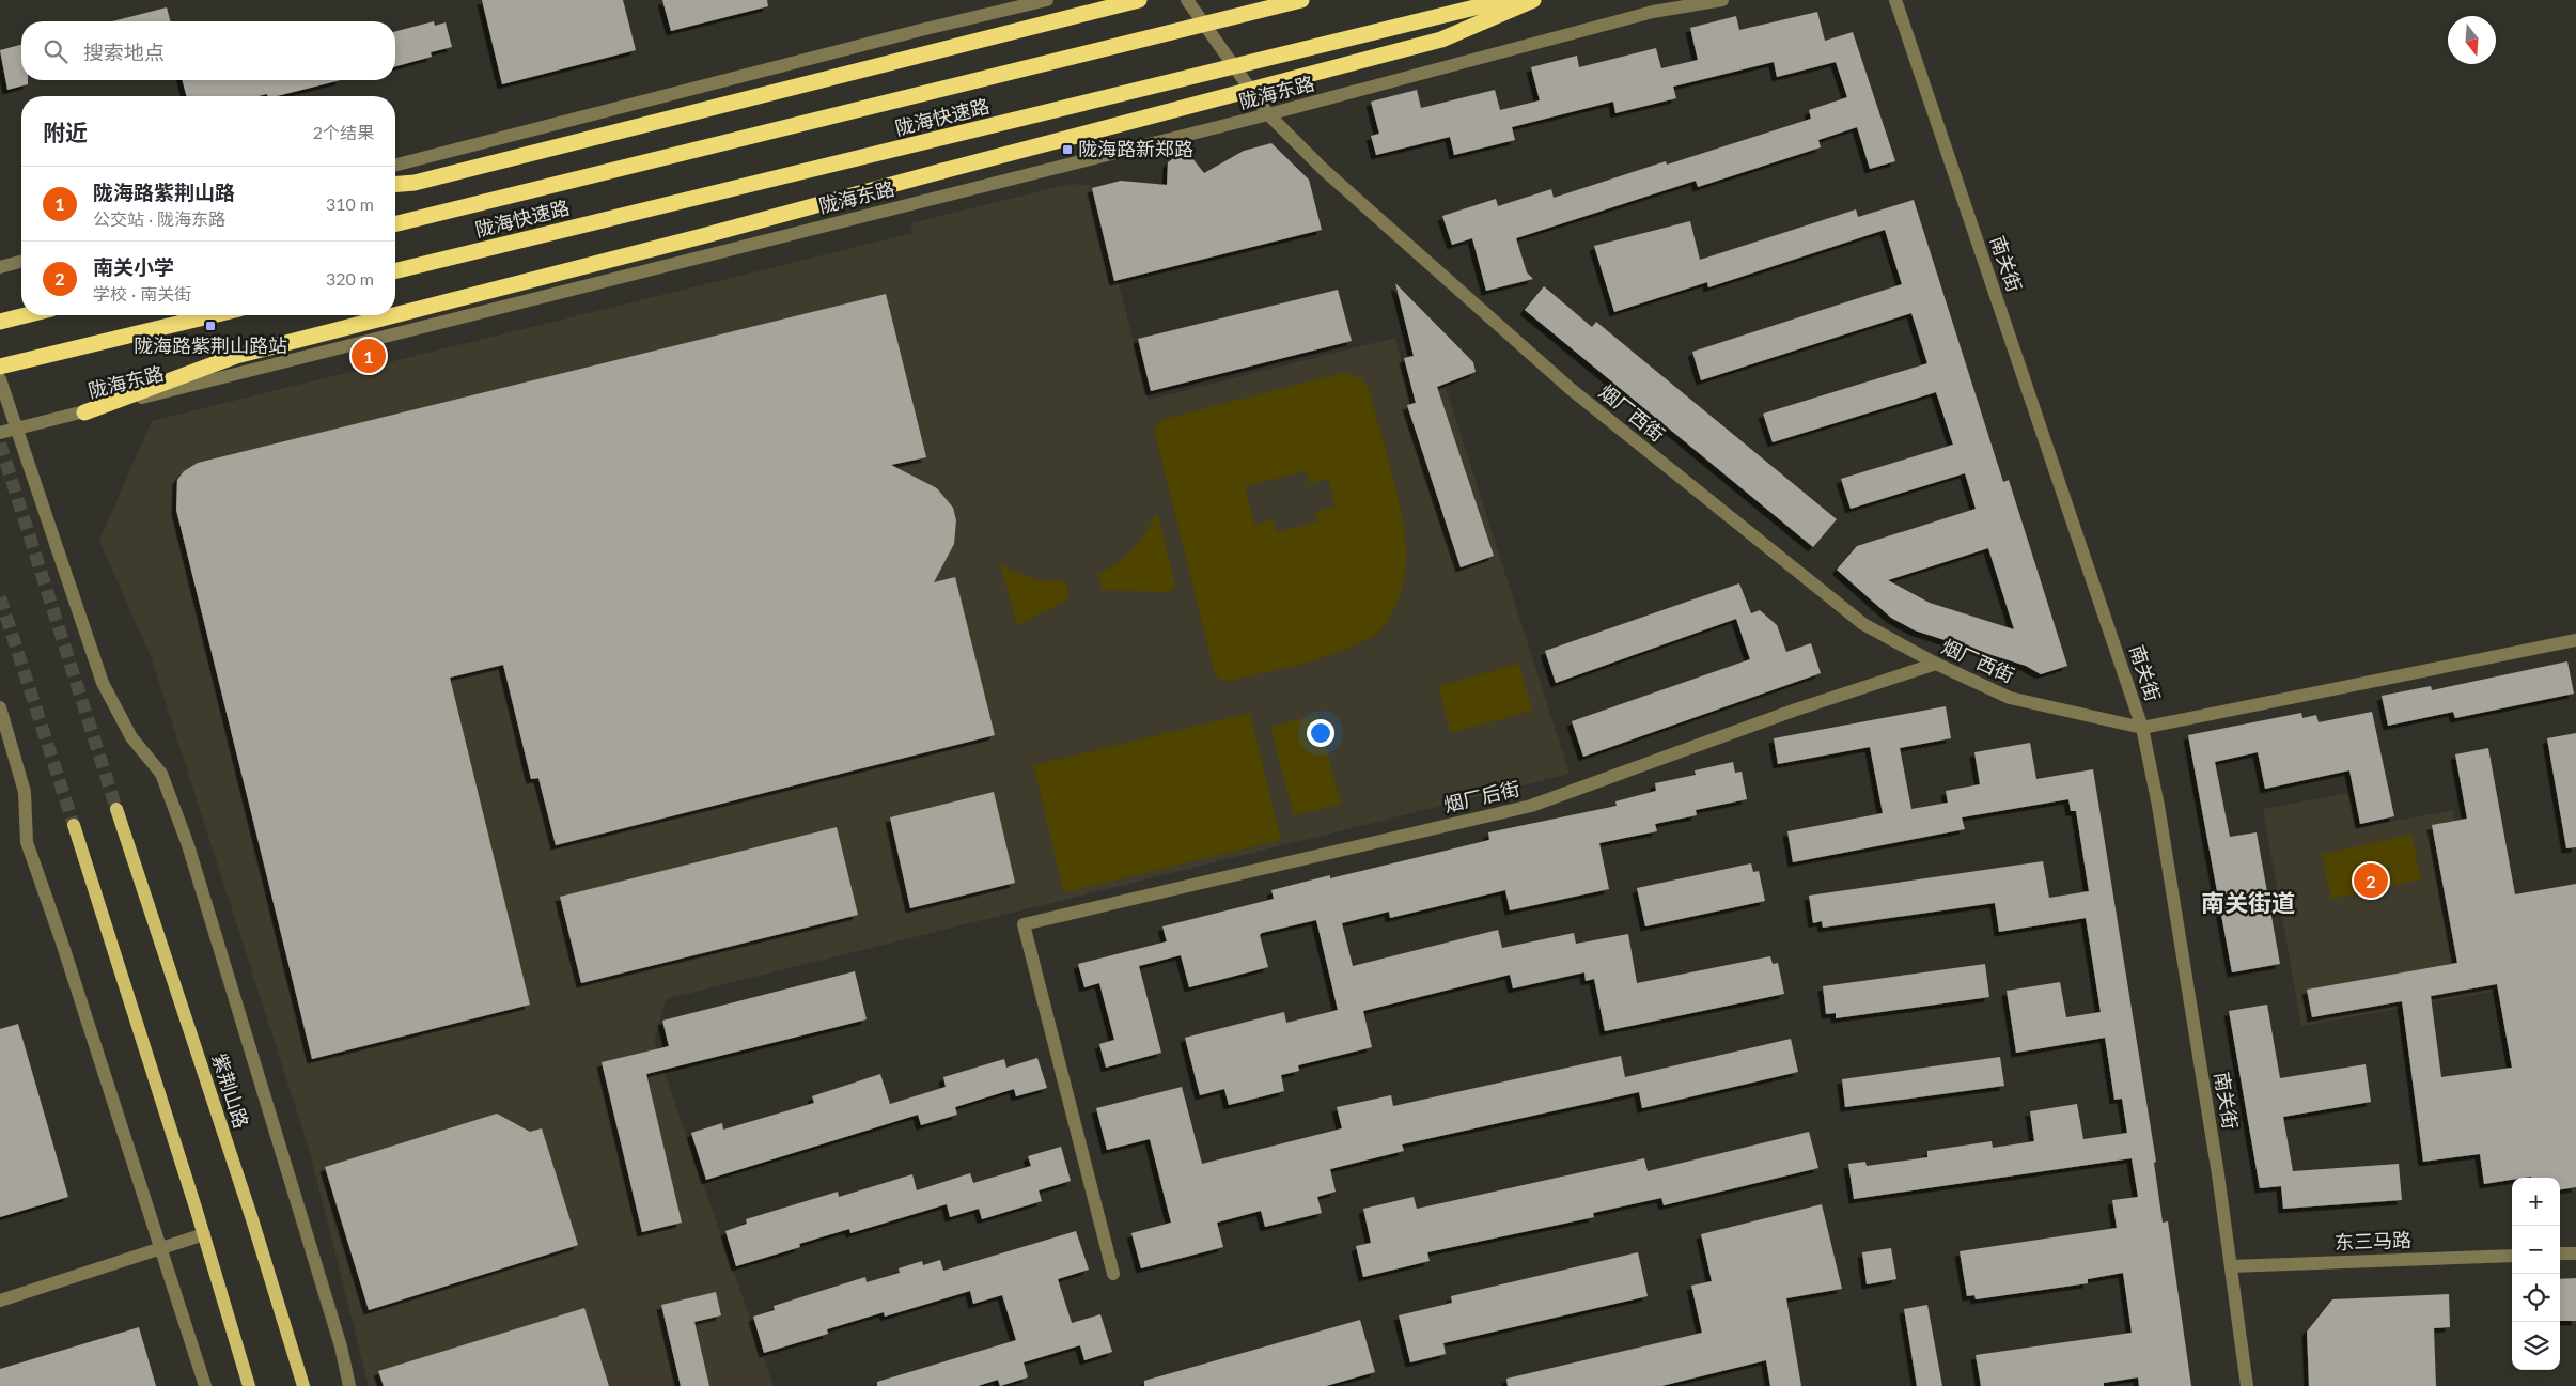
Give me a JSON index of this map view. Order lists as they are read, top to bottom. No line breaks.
{"streets":{"highway":["陇海快速路"],"main road":["紫荆山路"],"street":["陇海东路","南关街","烟厂西街","烟厂后街","东三马路"]},"crossings":[["陇海东路","烟厂西街"],["南关街","烟厂西街"],["南关街","东三马路"],["烟厂西街","烟厂后街"]],"districts":["南关街道"],"places":{"transit":["陇海路新郑路","陇海路紫荆山路站"]},"north":"bottom","page":{"search":"搜索地点","heading":["附近","2个结果"],"list":[{"mark":"1","name":"陇海路紫荆山路","note":"公交站 · 陇海东路","value":"310 m"},{"mark":"2","name":"南关小学","note":"学校 · 南关街","value":"320 m"}],"pins":["1","2"],"map_buttons":["+","−"]}}
